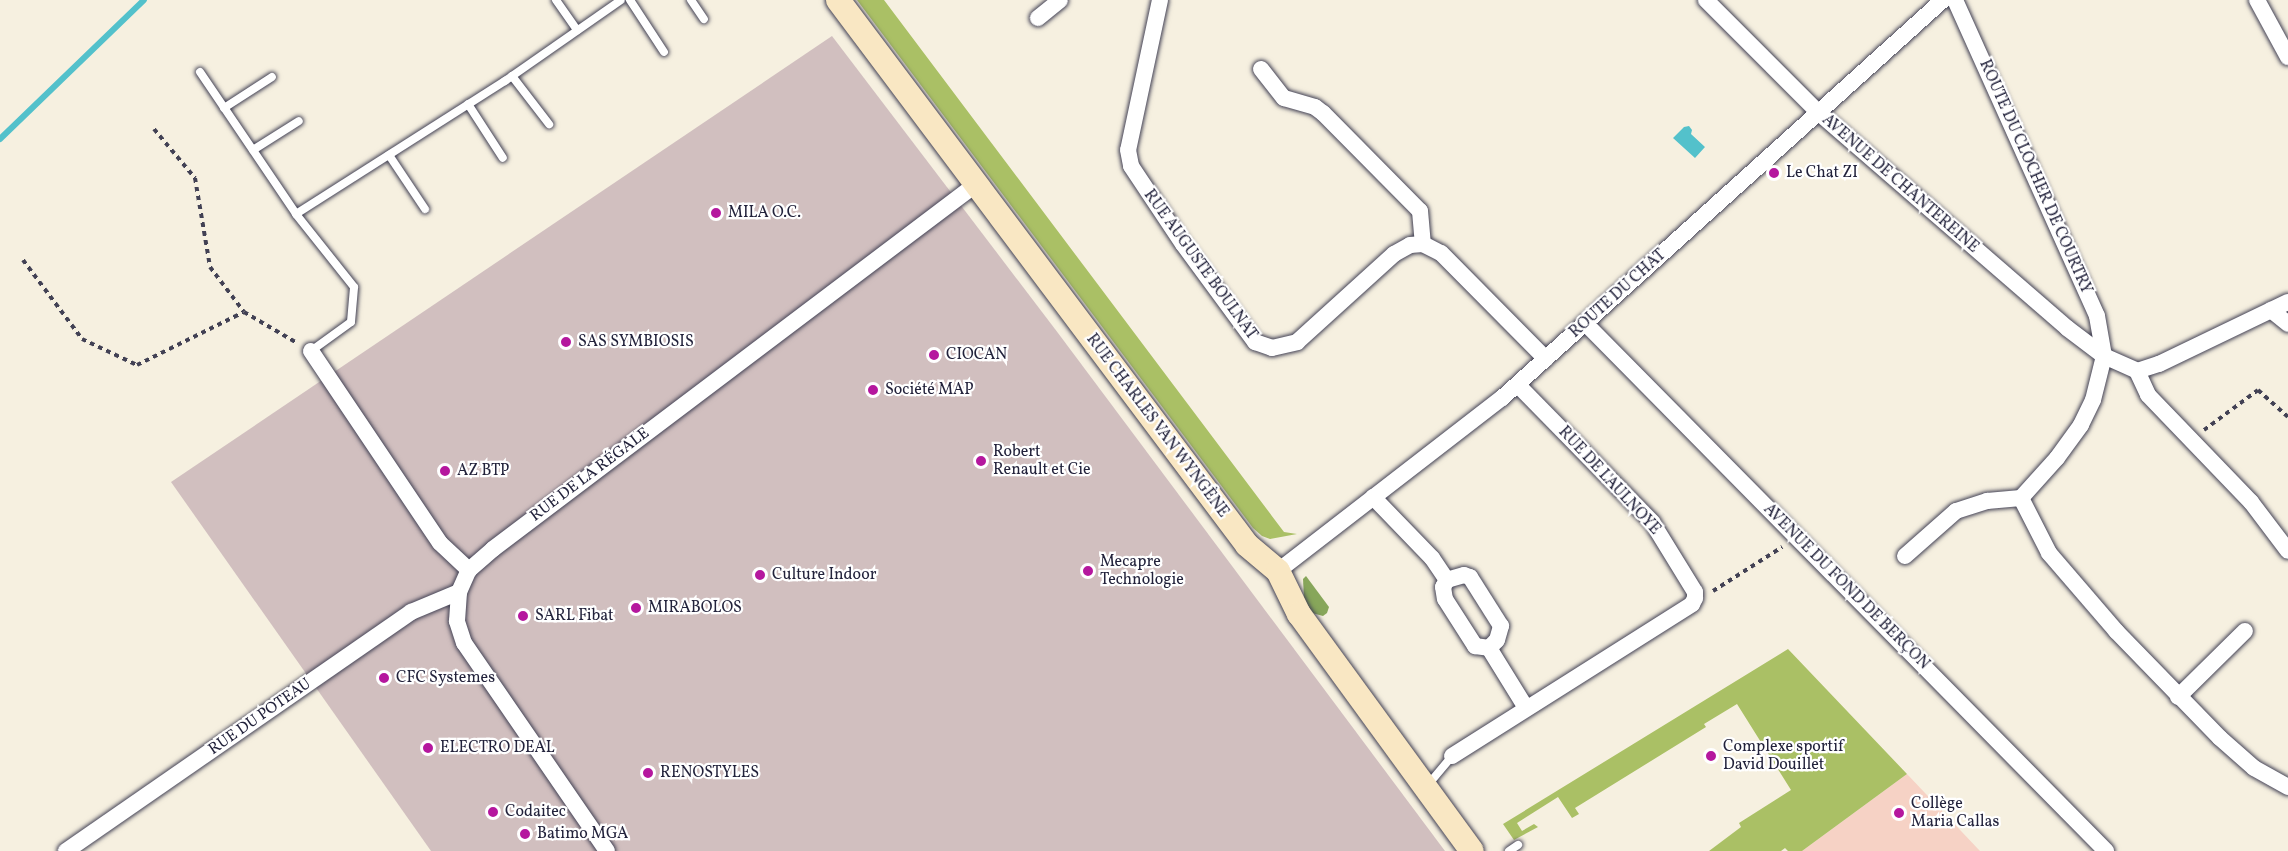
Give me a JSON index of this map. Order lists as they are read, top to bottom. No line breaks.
{"streets":{"street":["ROUTE DU CLOCHER DE COURTRY","AVENUE DE CHANTEREINE","RUE AUGUSTE BOULNAT","ROUTE DU CHAT","RUE CHARLES VAN WYNGÈNE","RUE DE LA RÉGALE","RUE DE L'AULNOYE","AVENUE DU FOND DE BERÇON","RUE DU POTEAU"]},"crossings":[["ROUTE DU CLOCHER DE COURTRY","AVENUE DE CHANTEREINE"],["AVENUE DE CHANTEREINE","ROUTE DU CHAT"],["ROUTE DU CHAT","RUE CHARLES VAN WYNGÈNE"],["ROUTE DU CHAT","RUE DE L'AULNOYE"],["ROUTE DU CHAT","AVENUE DU FOND DE BERÇON"],["RUE CHARLES VAN WYNGÈNE","RUE DE LA RÉGALE"],["RUE DE LA RÉGALE","RUE DU POTEAU"]],"places":["Le Chat ZI","MILA O.C.","SAS SYMBIOSIS","CIOCAN","Société MAP","Robert Renault et Cie","AZ BTP","Mecapre Technologie","Culture Indoor","MIRABOLOS","SARL Fibat","CFC Systemes","ELECTRO DEAL","Complexe sportif David Douillet","RENOSTYLES","Codaitec","Collège Maria Callas","Batimo MGA"]}
